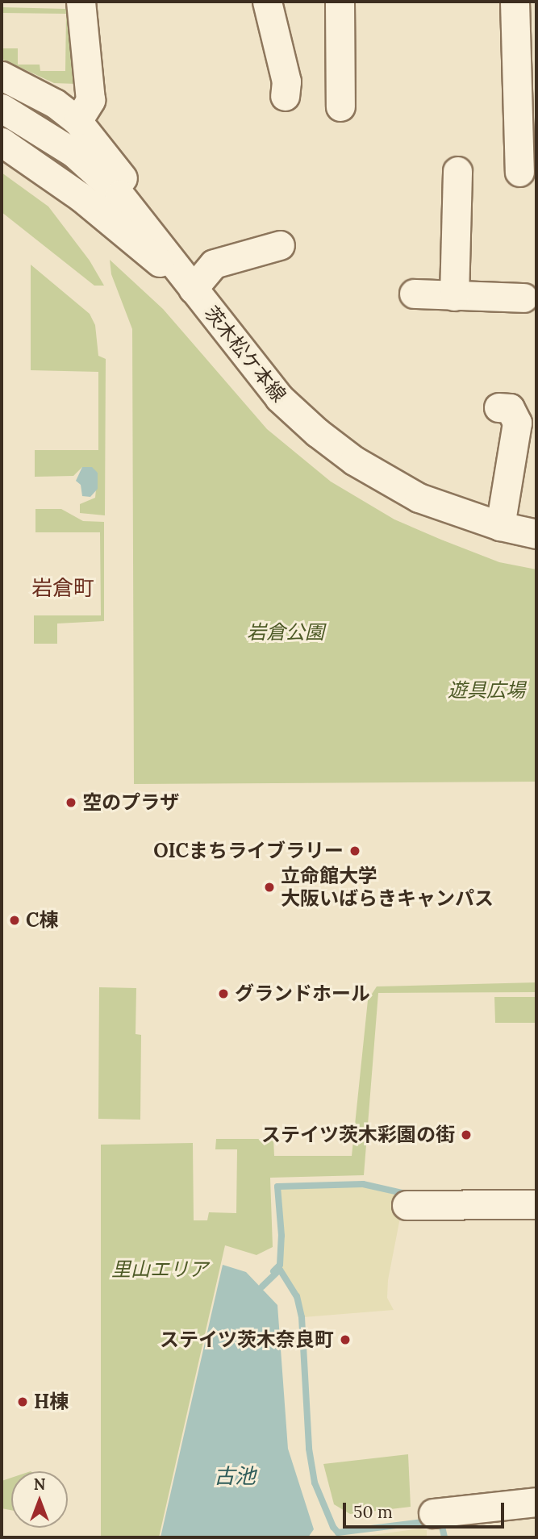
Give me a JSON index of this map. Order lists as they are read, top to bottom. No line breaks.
{"streets":{"street":["茨木松ケ本線"]},"districts":["岩倉町"],"water":["古池"],"parks":["岩倉公園","遊具広場","里山エリア"],"places":["空のプラザ","OICまちライブラリー","立命館大学 大阪いばらきキャンパス","C棟","グランドホール","ステイツ茨木彩園の街","ステイツ茨木奈良町","H棟"],"scale_bar":"50 m","north":"top"}
